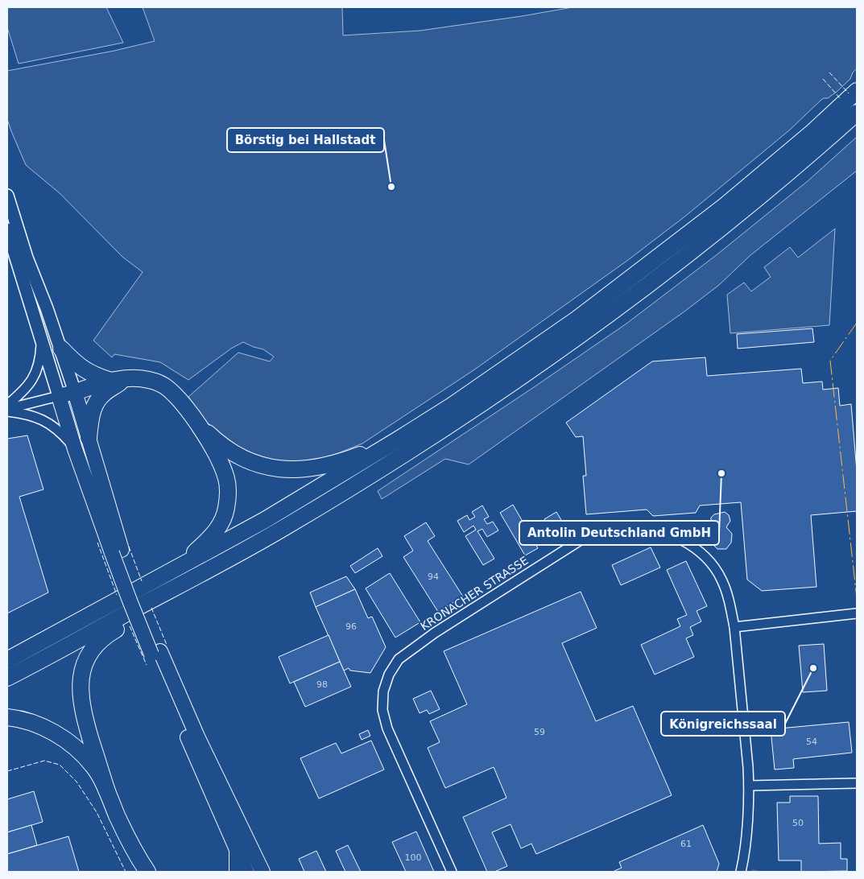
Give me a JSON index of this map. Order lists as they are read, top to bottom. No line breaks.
{"streets":{"street":["KRONACHER STRASSE"]},"places":["Börstig bei Hallstadt","Antolin Deutschland GmbH","Königreichssaal"],"house_numbers":["94","96","98","59","54","50","61","100"]}
